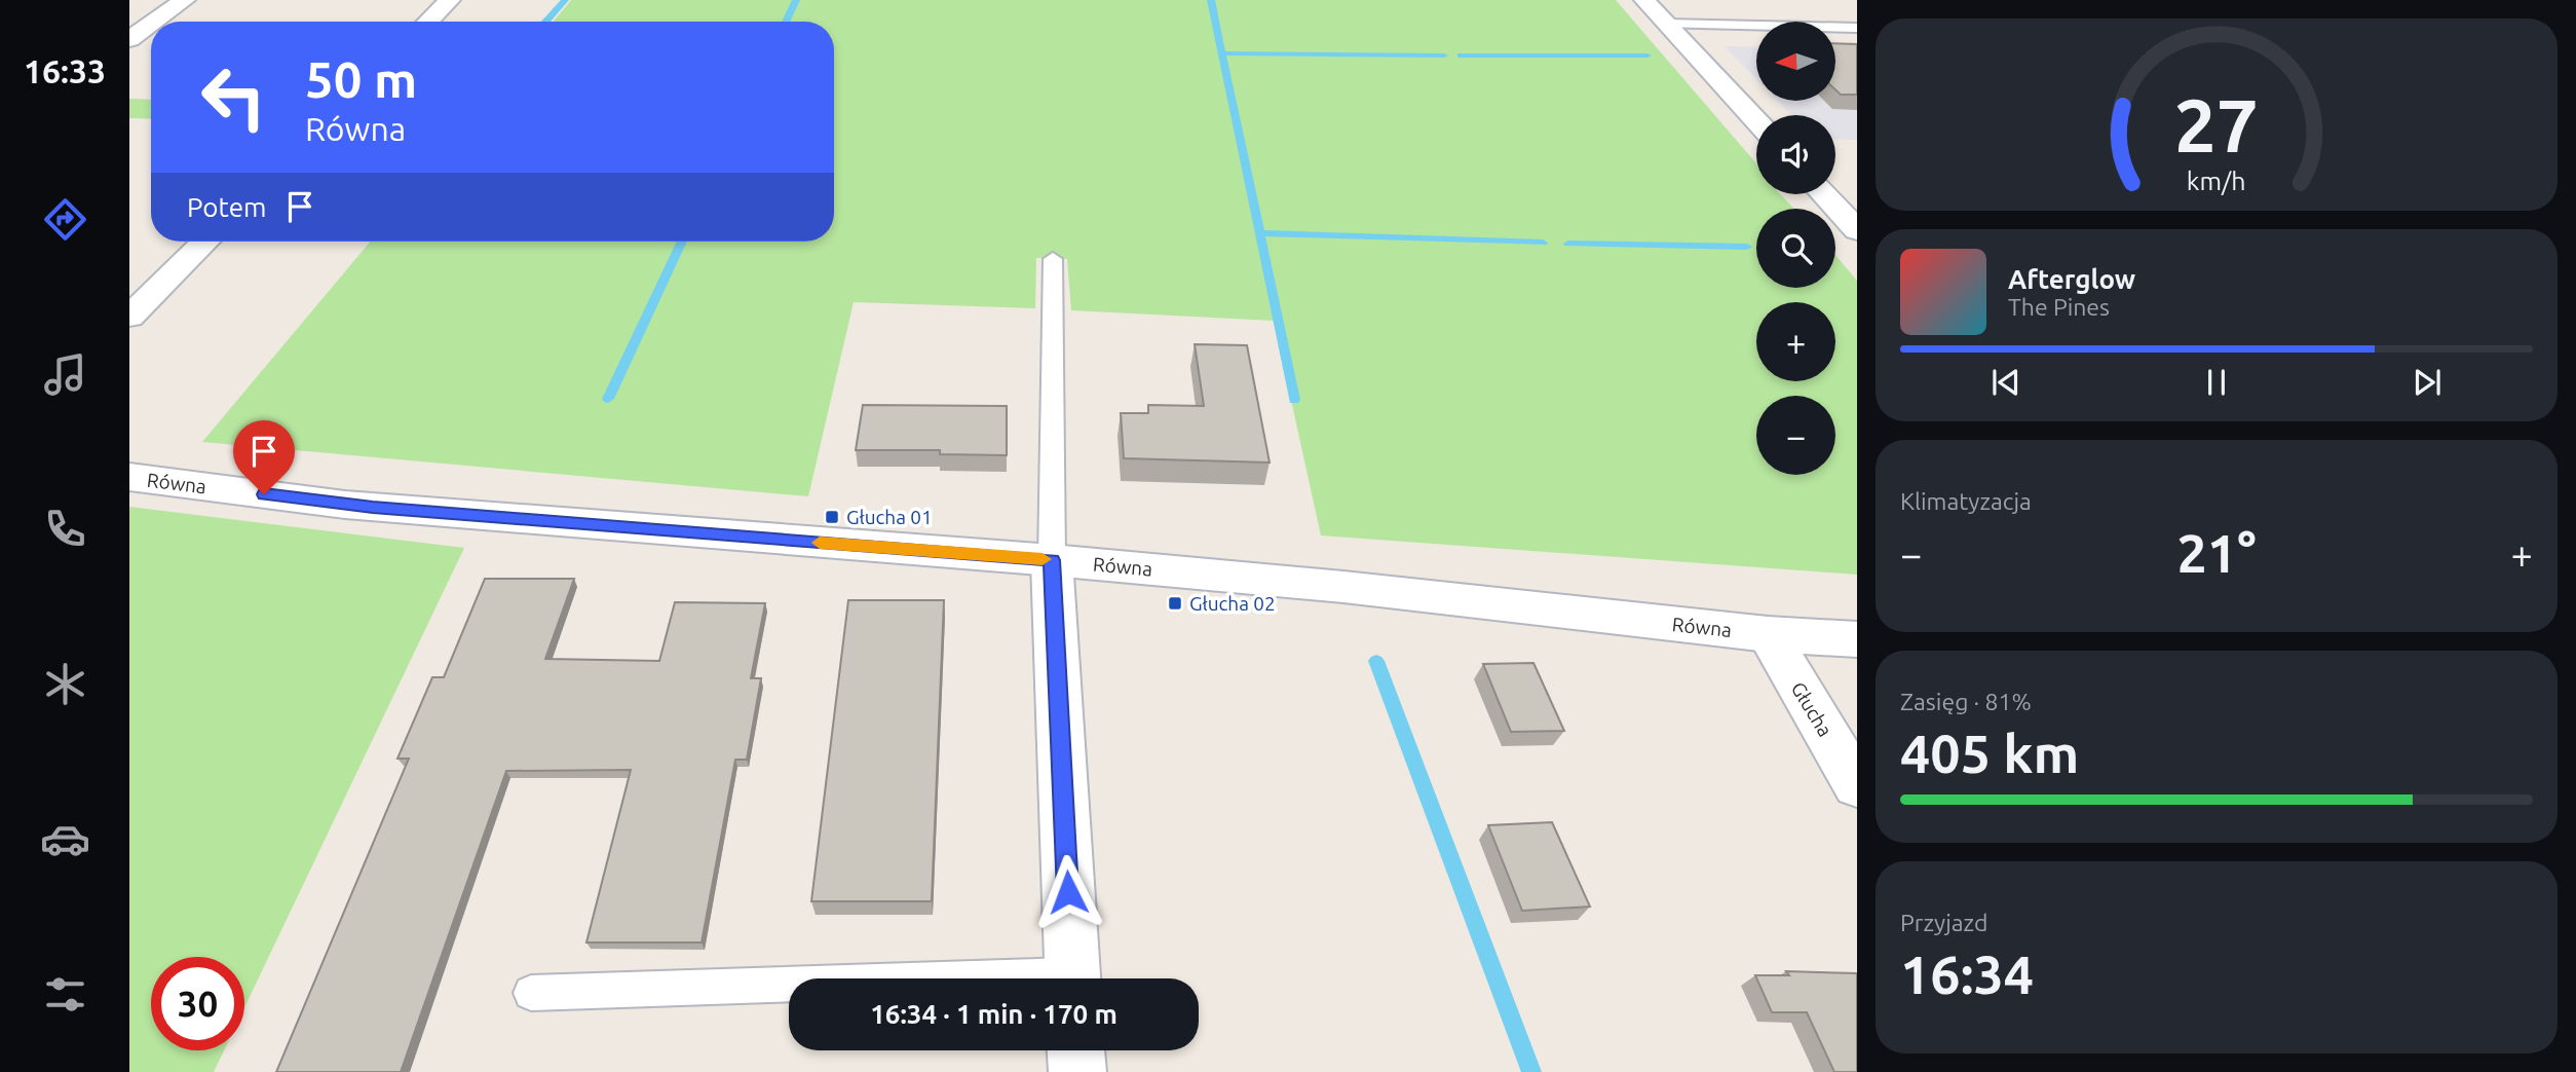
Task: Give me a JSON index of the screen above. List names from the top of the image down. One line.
{"streets":{"street":["Równa","Głucha"]},"crossings":[["Równa","Głucha"]],"places":{"transit":["Głucha 01","Głucha 02"]},"north":"left","page":{"tabs":"16:33","map_buttons":["+","−"],"turn":["50 m","Równa"],"then":"Potem","song":["Afterglow","The Pines"],"tile":["Klimatyzacja",["Zasięg · 81%","405 km"],["Przyjazd","16:34"]],"heat":["−","21°","+"],"limit":"30","trip":"16:34 · 1 min · 170 m","gauge":["27","km/h"]}}
